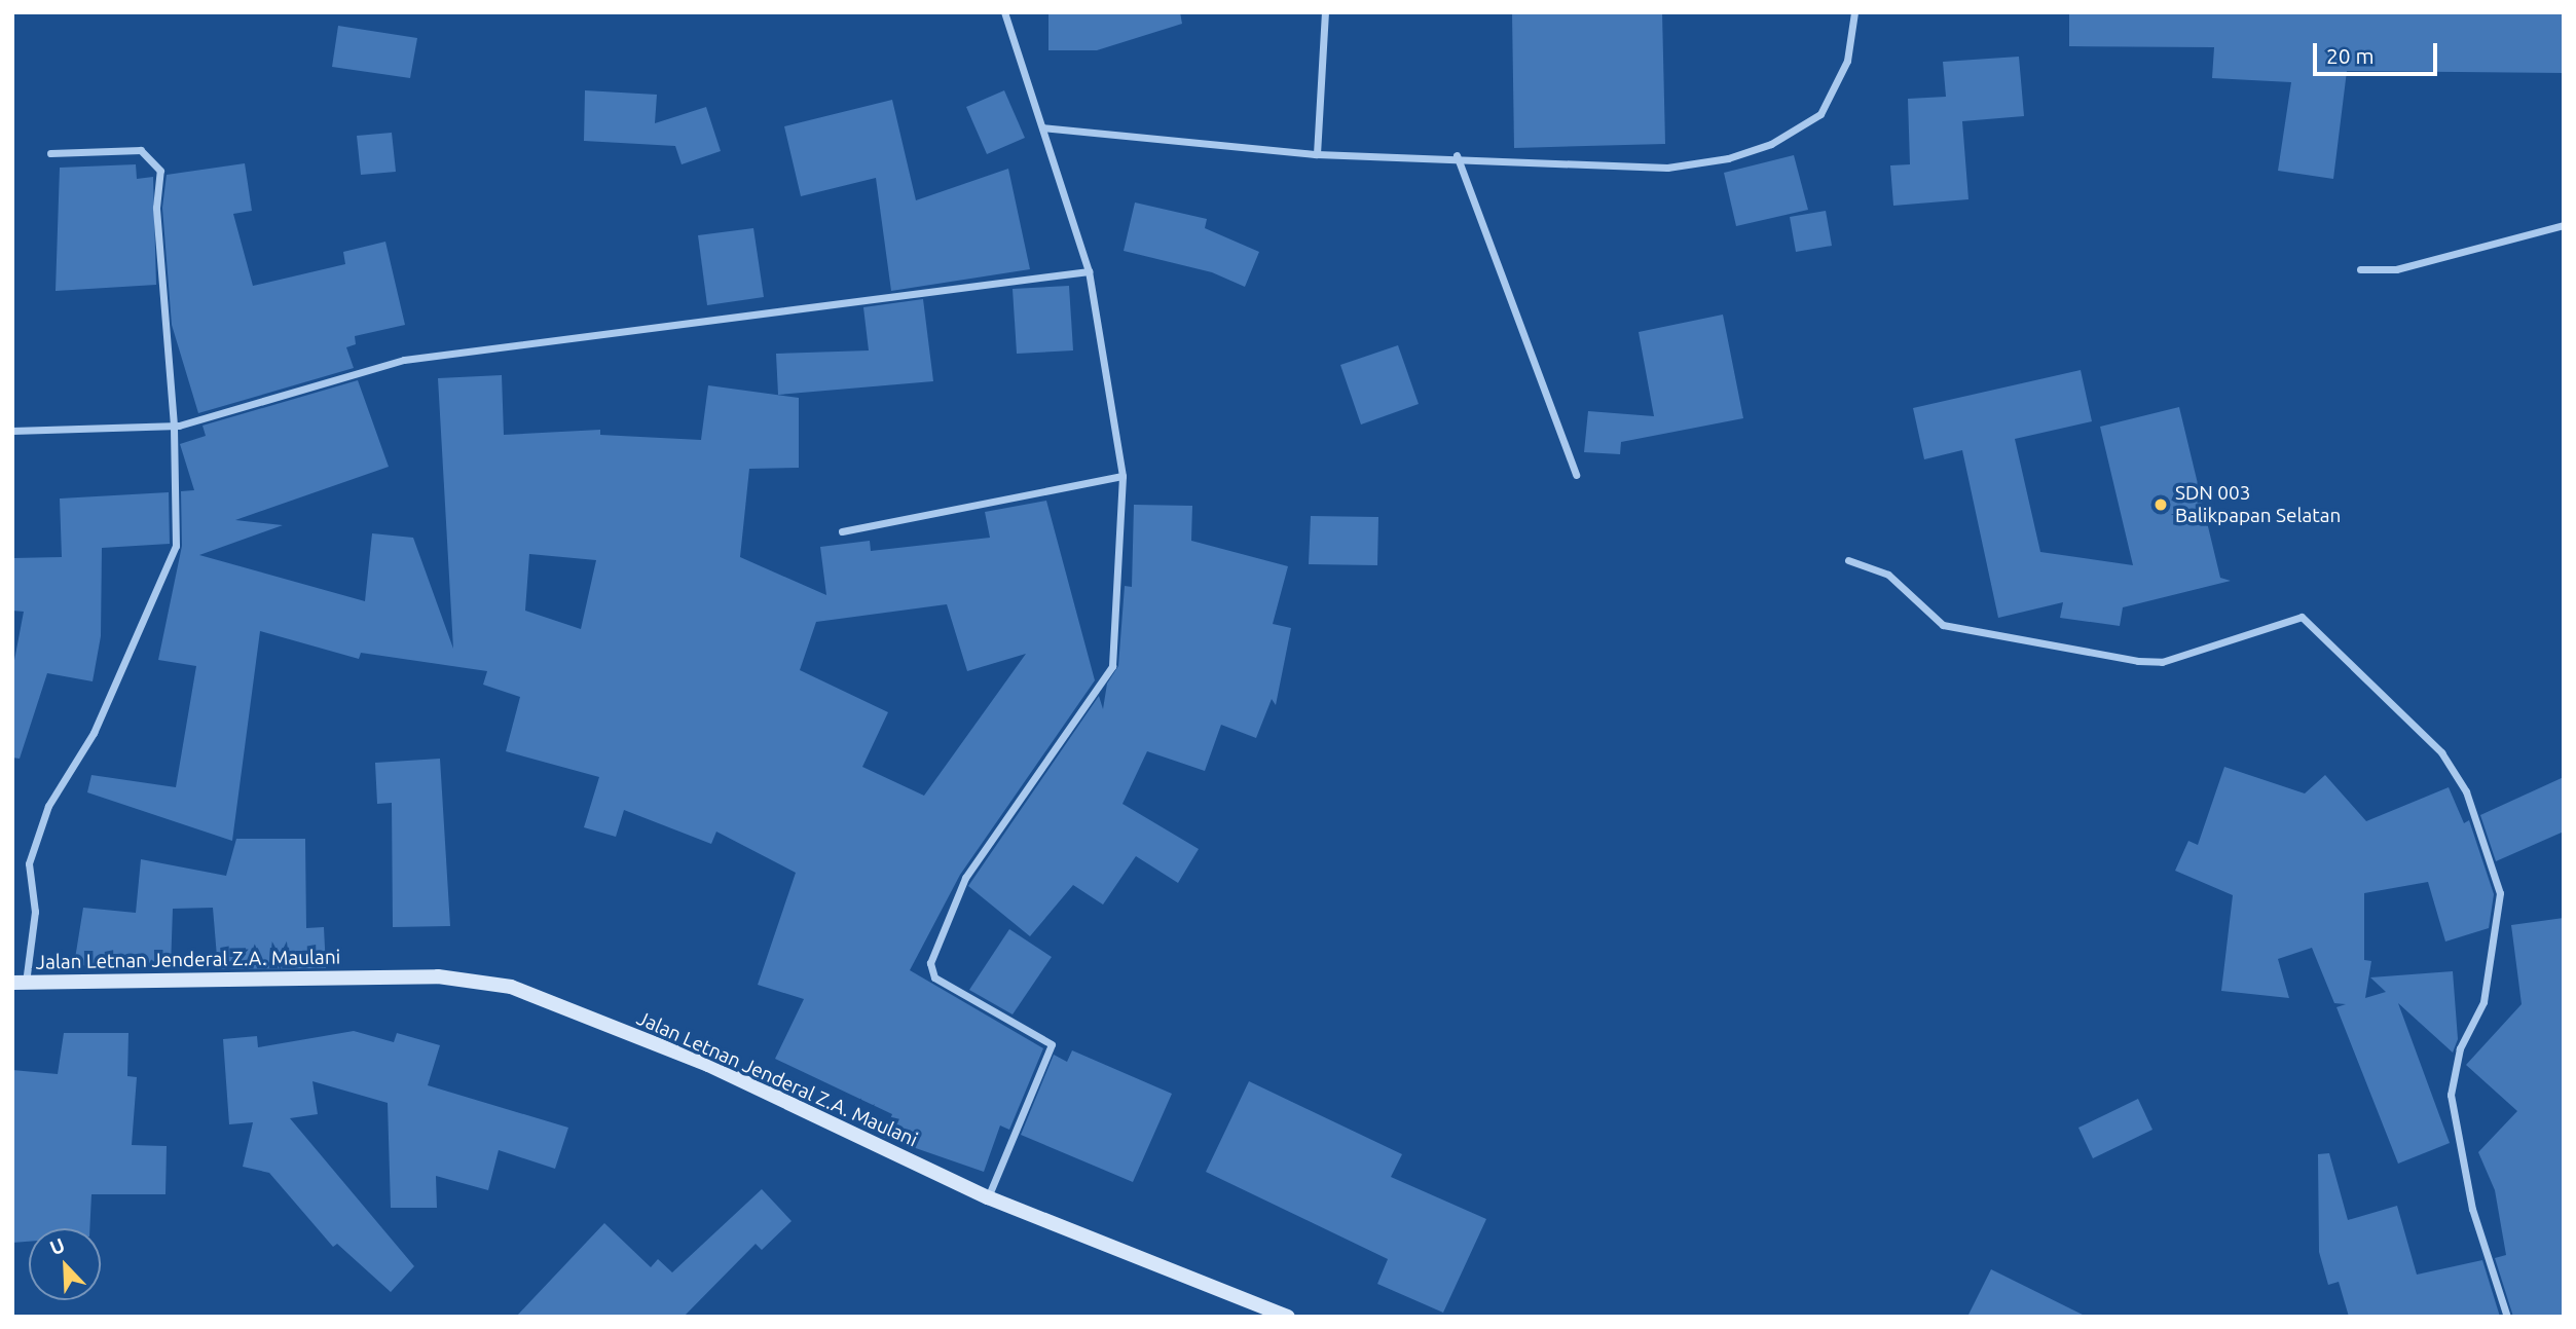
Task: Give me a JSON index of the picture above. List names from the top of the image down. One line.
{"streets":{"street":["Jalan Letnan Jenderal Z.A. Maulani"]},"places":["SDN 003 Balikpapan Selatan"],"scale_bar":"20 m","north":"top left"}
